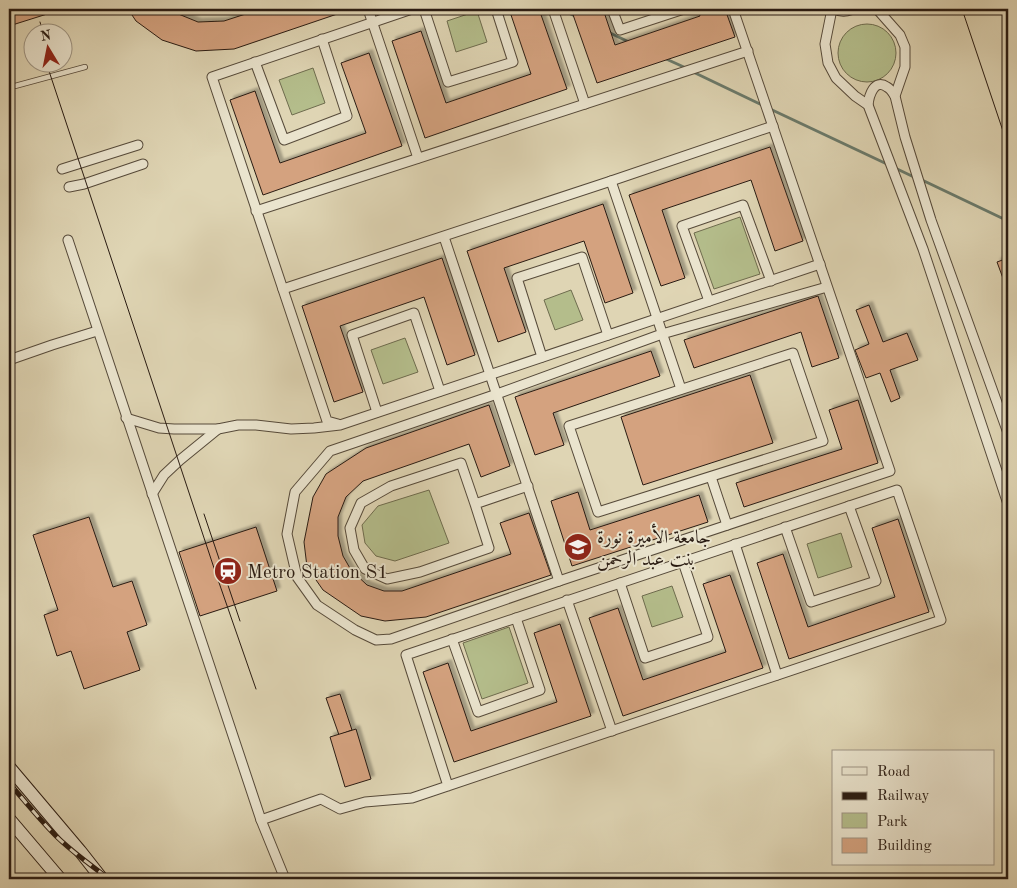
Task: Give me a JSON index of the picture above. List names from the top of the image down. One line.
{"places":{"school or university":["جامعة الأميرة نورة بنت عبد الرحمن"],"station":["Metro Station S1"]},"legend":["Road","Railway","Park","Building"],"north":"top"}
